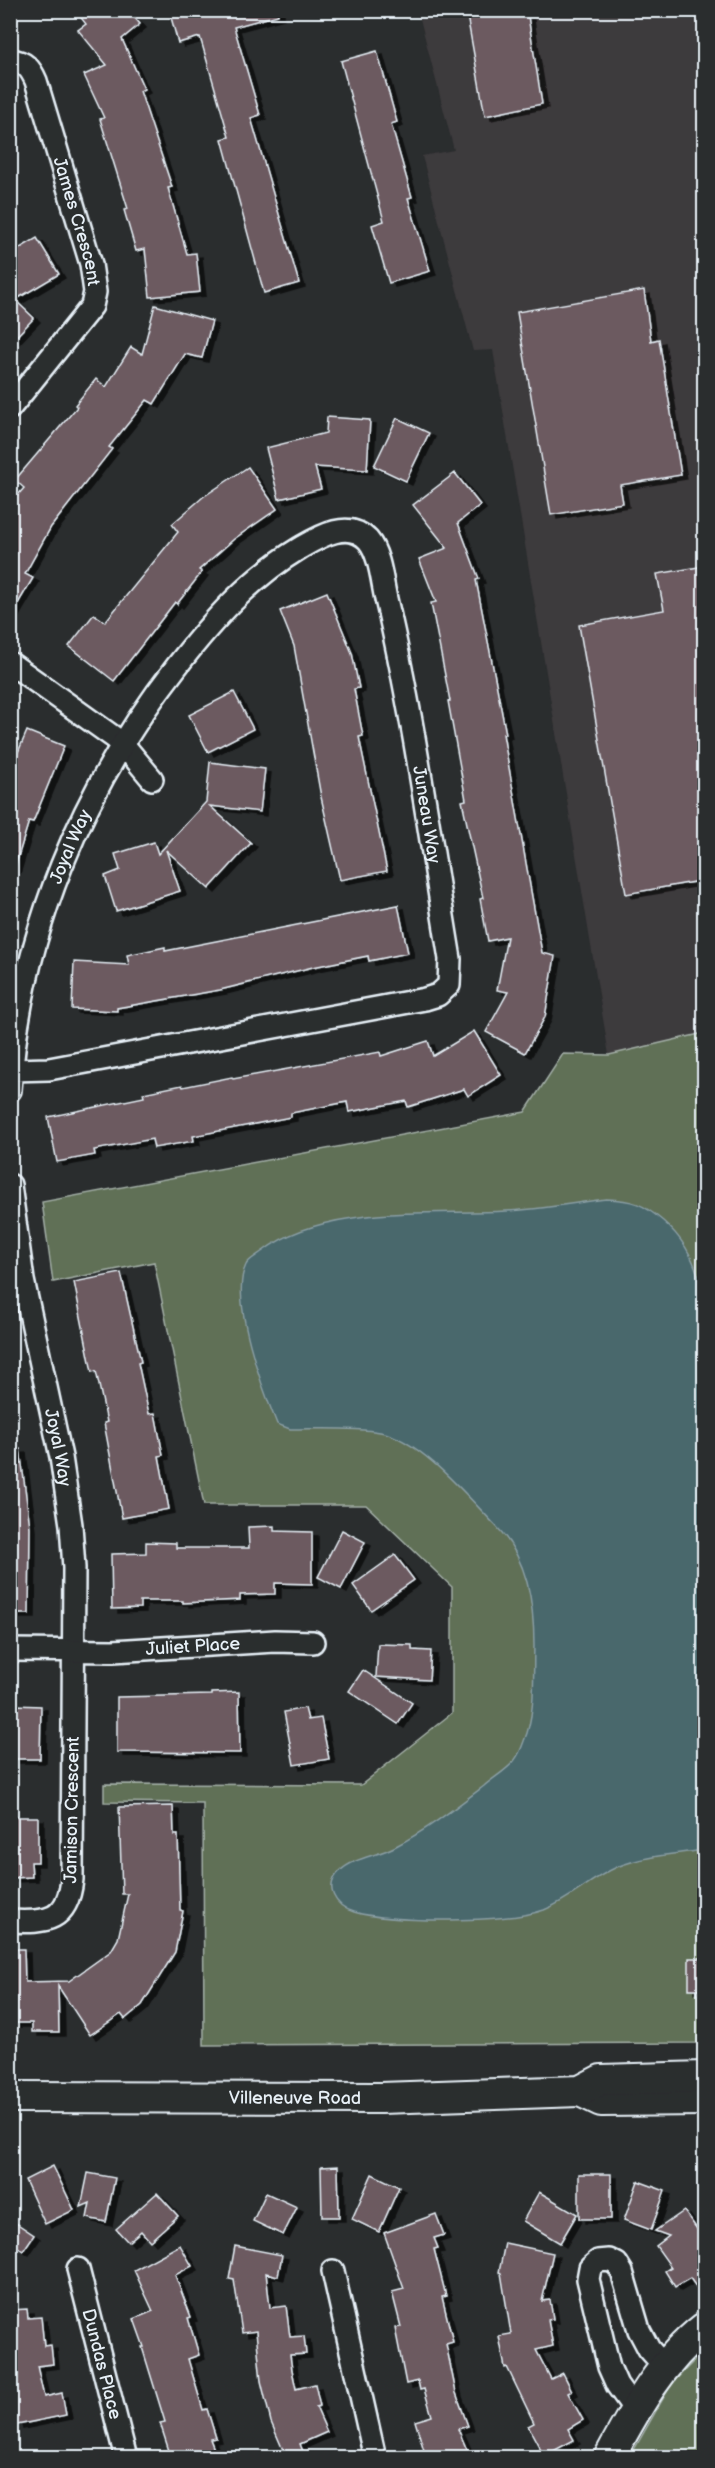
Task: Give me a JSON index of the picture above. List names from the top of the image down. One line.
{"streets":{"main road":["Villeneuve Road"],"street":["James Crescent","Juneau Way","Joyal Way","Juliet Place","Jamison Crescent","Dundas Place"]},"crossings":[["Juneau Way","Joyal Way"],["Joyal Way","Juliet Place"],["Joyal Way","Jamison Crescent"],["Juliet Place","Jamison Crescent"]]}
